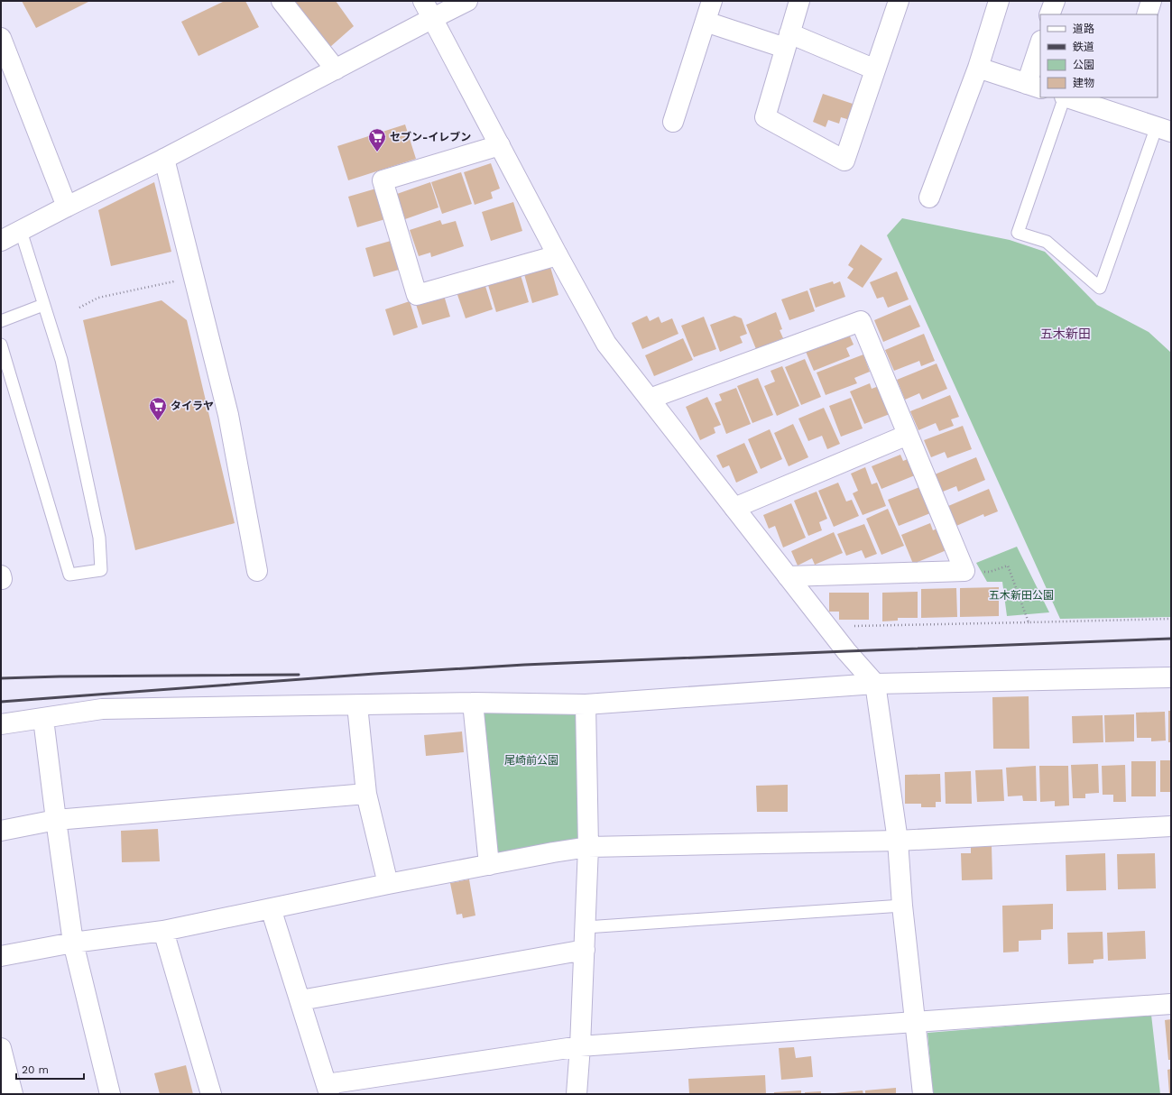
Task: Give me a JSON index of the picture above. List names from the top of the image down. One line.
{"districts":["五木新田"],"parks":["五木新田公園","尾崎前公園"],"places":{"supermarket":["セブン-イレブン","タイラヤ"]},"legend":["道路","鉄道","公園","建物"],"scale_bar":"20 m"}
